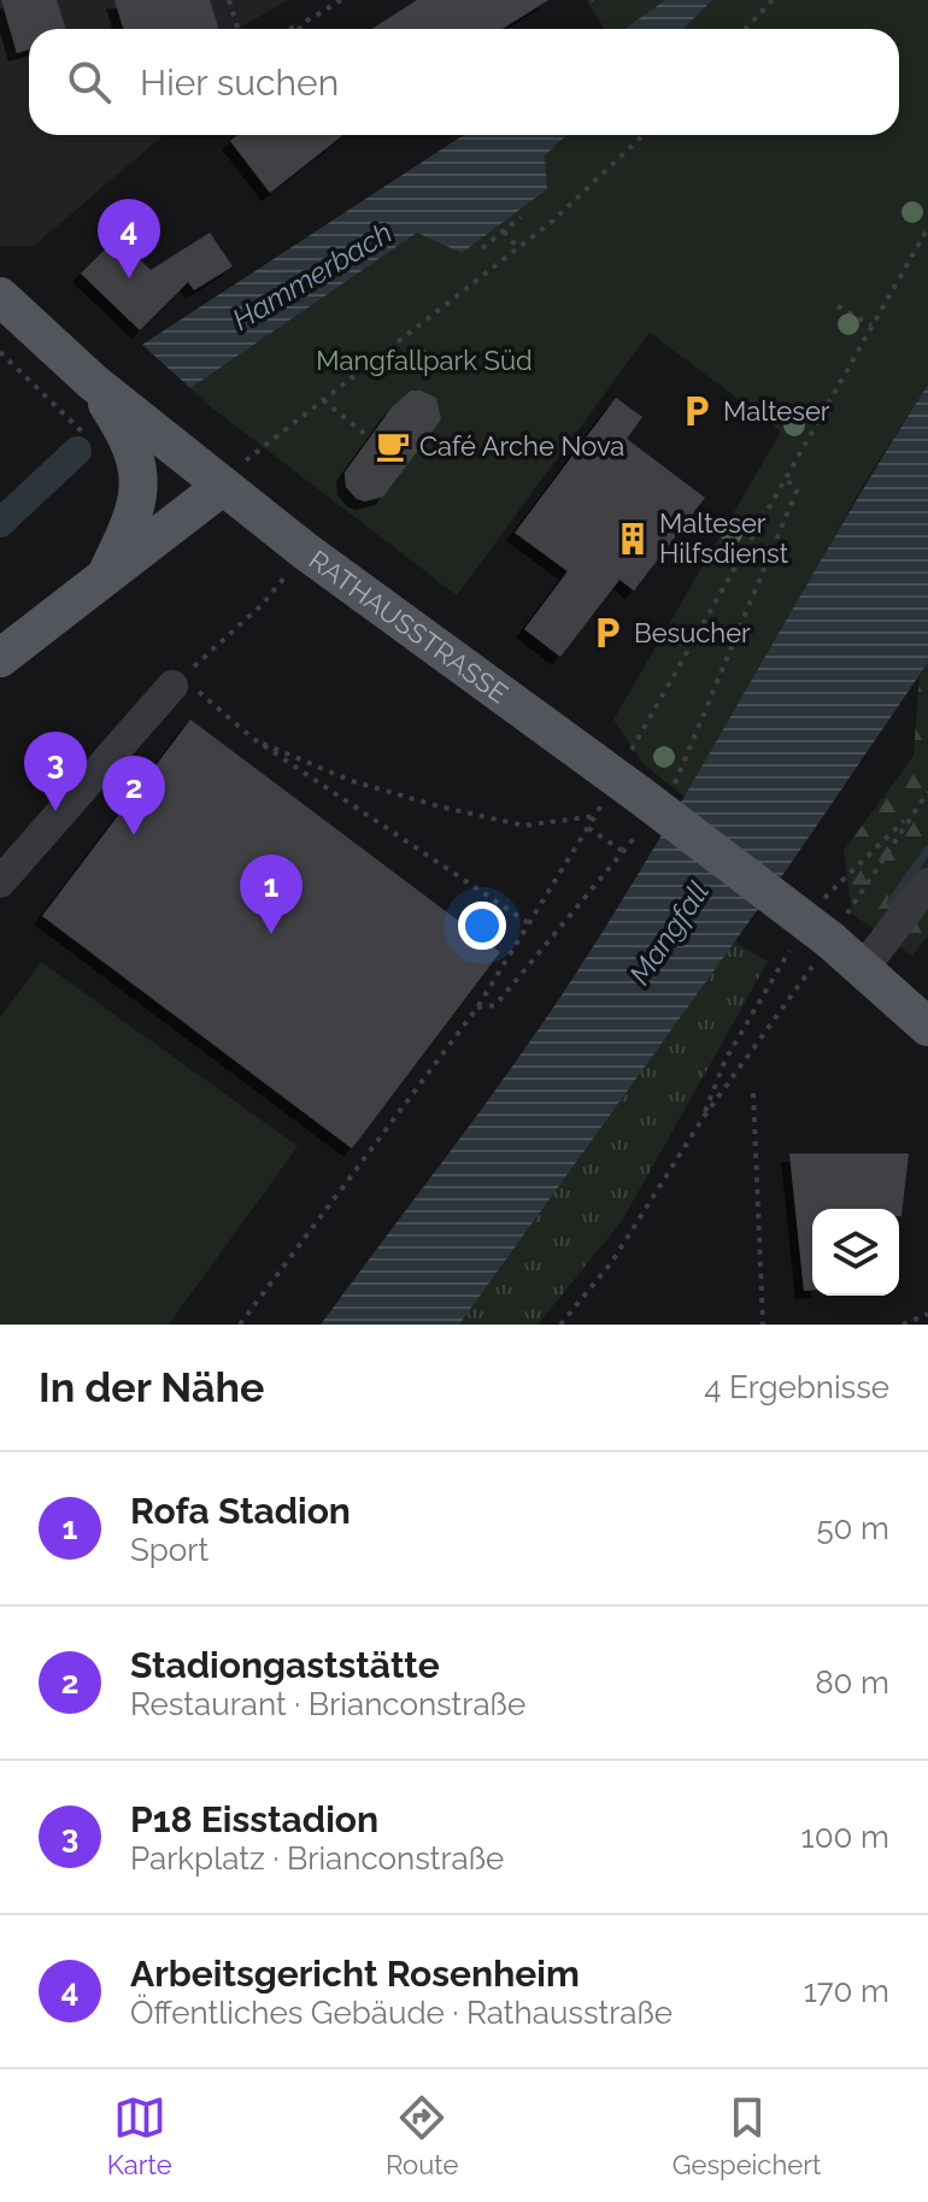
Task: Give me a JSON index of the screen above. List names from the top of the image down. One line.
{"streets":{"main road":["RATHAUSSTRASSE"]},"water":["Hammerbach","Mangfall"],"parks":["Mangfallpark Süd"],"places":{"parking":["Malteser","Besucher"],"cafe":["Café Arche Nova"],"building":["Malteser Hilfsdienst"]},"page":{"search":"Hier suchen","pins":["4","3","2","1"],"heading":["In der Nähe","4 Ergebnisse"],"list":[{"mark":"1","name":"Rofa Stadion","note":"Sport","value":"50 m"},{"mark":"2","name":"Stadiongaststätte","note":"Restaurant · Brianconstraße","value":"80 m"},{"mark":"3","name":"P18 Eisstadion","note":"Parkplatz · Brianconstraße","value":"100 m"},{"mark":"4","name":"Arbeitsgericht Rosenheim","note":"Öffentliches Gebäude · Rathausstraße","value":"170 m"}],"nav":["Karte","Route","Gespeichert"]}}
